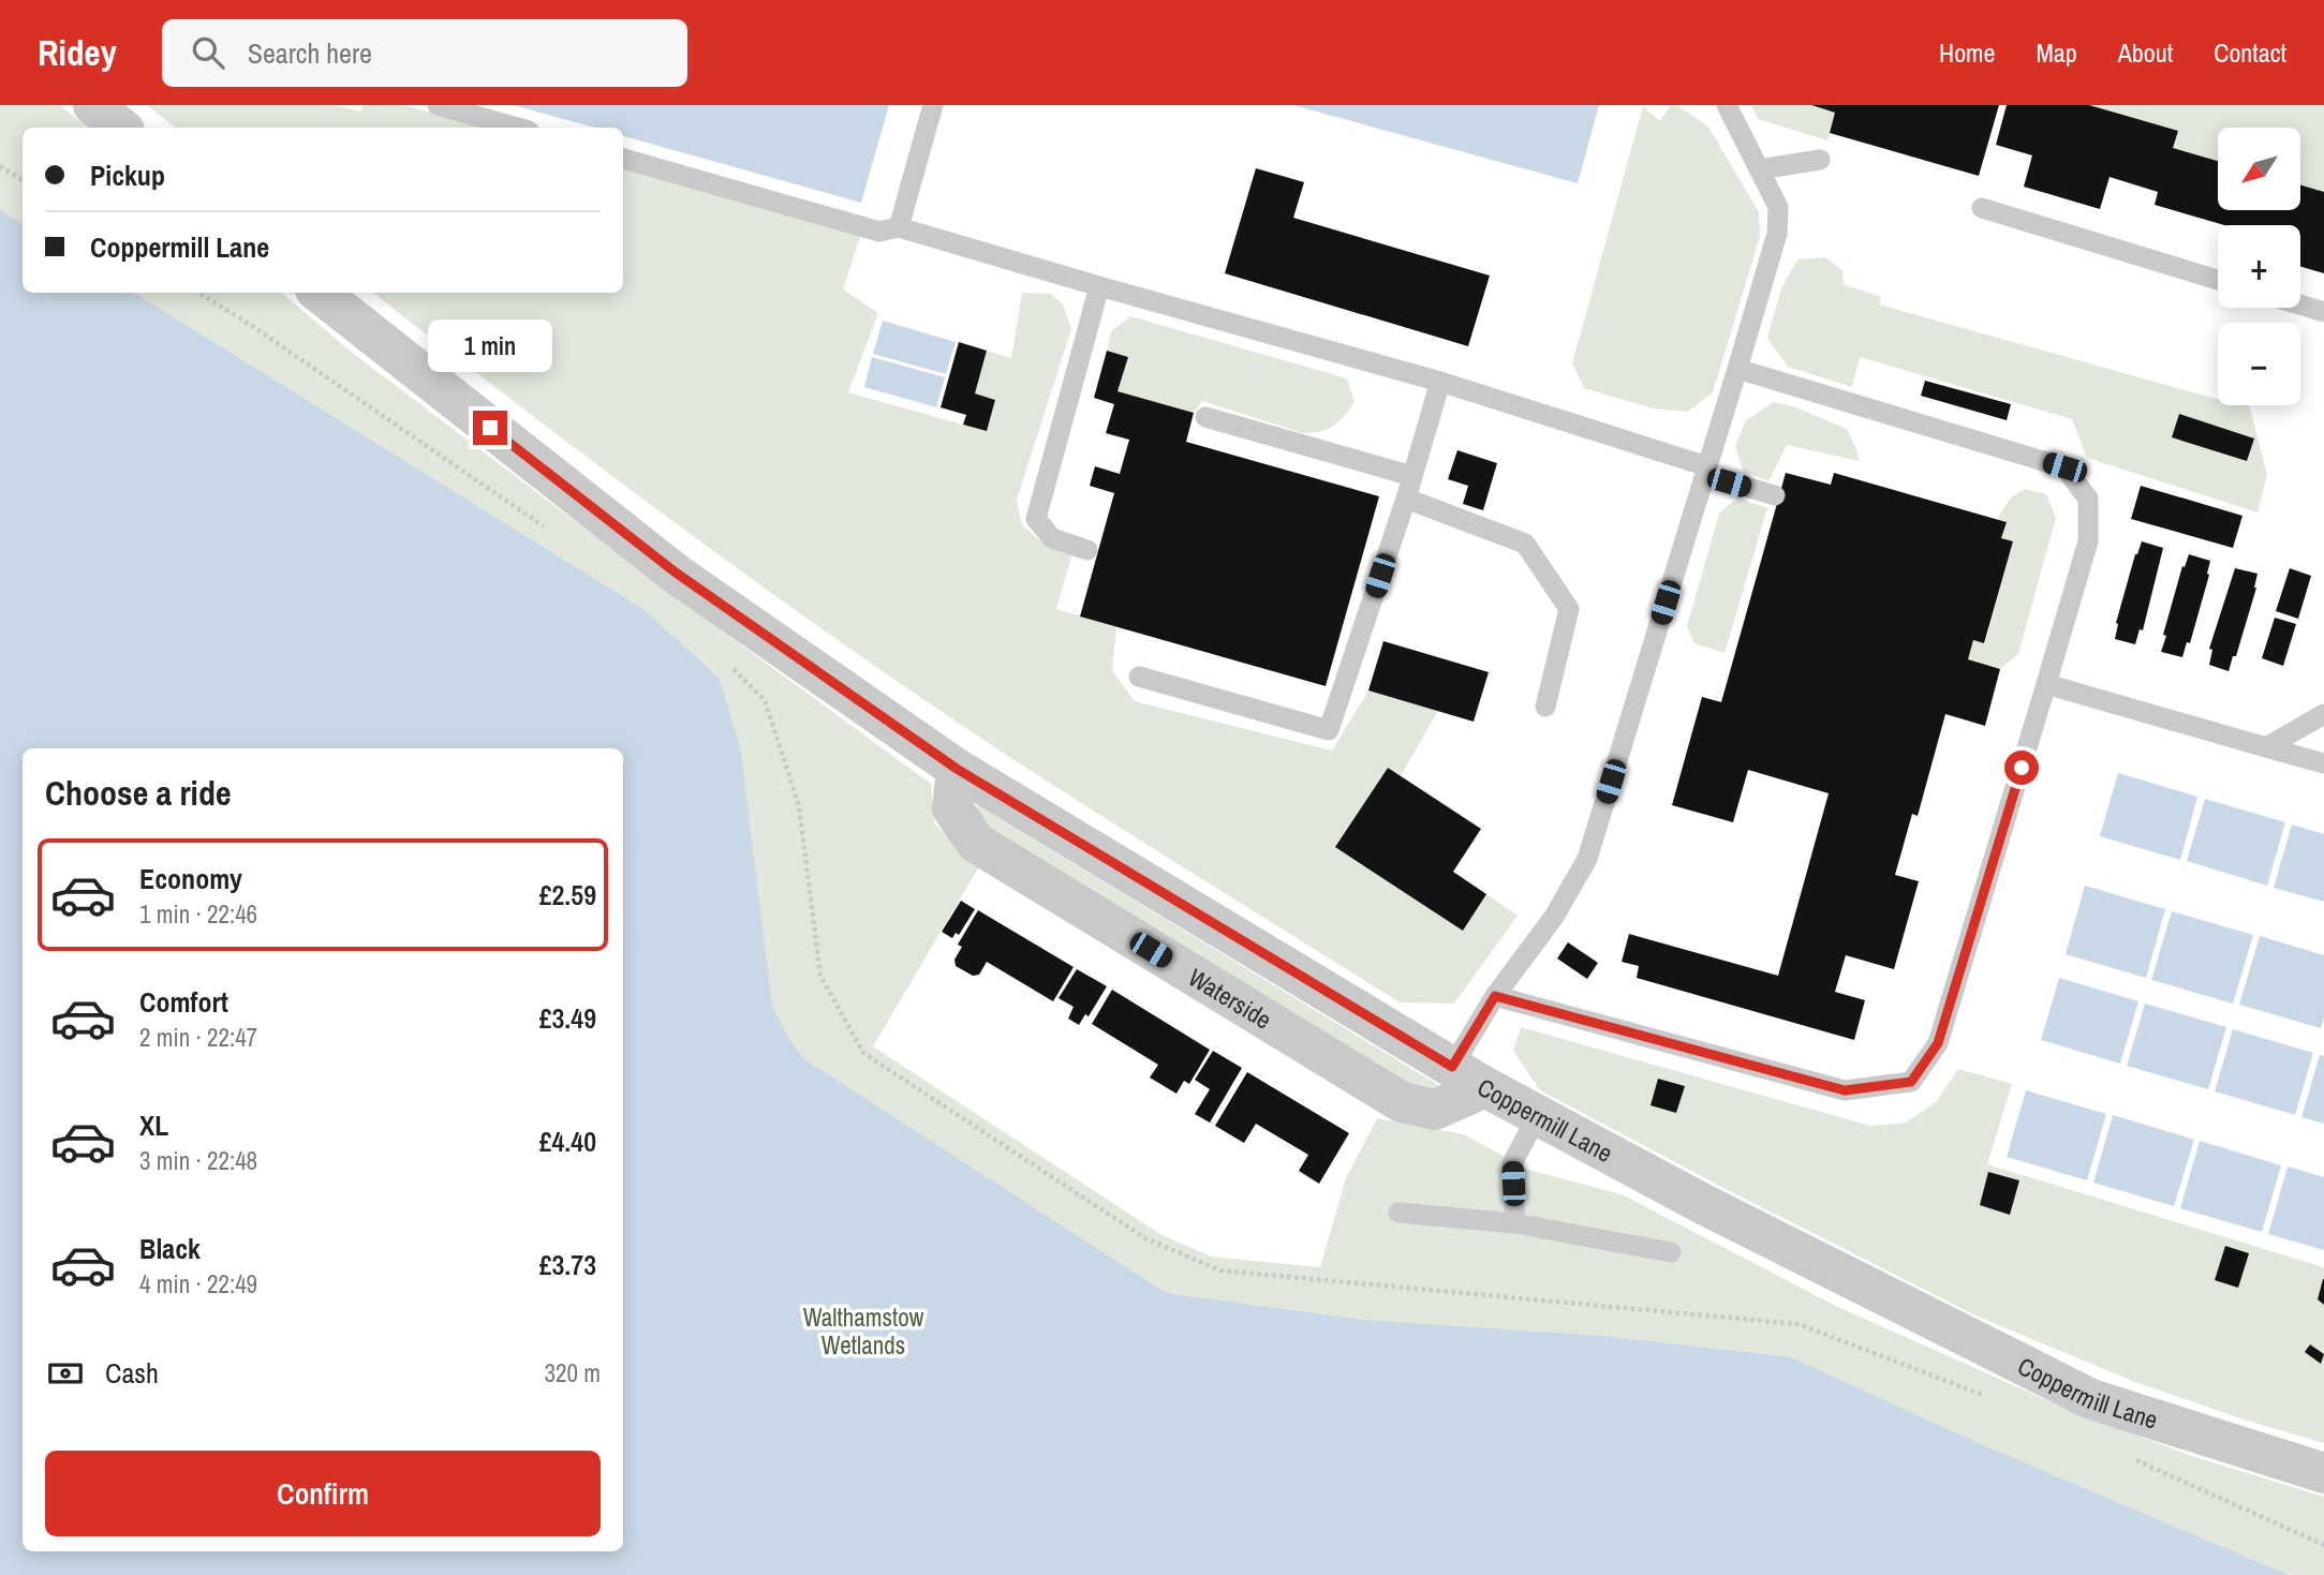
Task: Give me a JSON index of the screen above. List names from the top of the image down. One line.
{"streets":{"street":["Waterside","Coppermill Lane"]},"crossings":[["Waterside","Coppermill Lane"]],"parks":["Walthamstow Wetlands"],"north":"bottom left","page":{"header":"Ridey","search":"Search here","nav":["Home","Map","About","Contact"],"map_buttons":["+","−"],"banner":["Pickup","Coppermill Lane"],"bubble":"1 min","heading":"Choose a ride","list":[{"name":"Economy","note":"1 min · 22:46","value":"£2.59"},{"name":"Comfort","note":"2 min · 22:47","value":"£3.49"},{"name":"XL","note":"3 min · 22:48","value":"£4.40"},{"name":"Black","note":"4 min · 22:49","value":"£3.73"}],"pay":["Cash","320 m"],"buttons":"Confirm"}}
